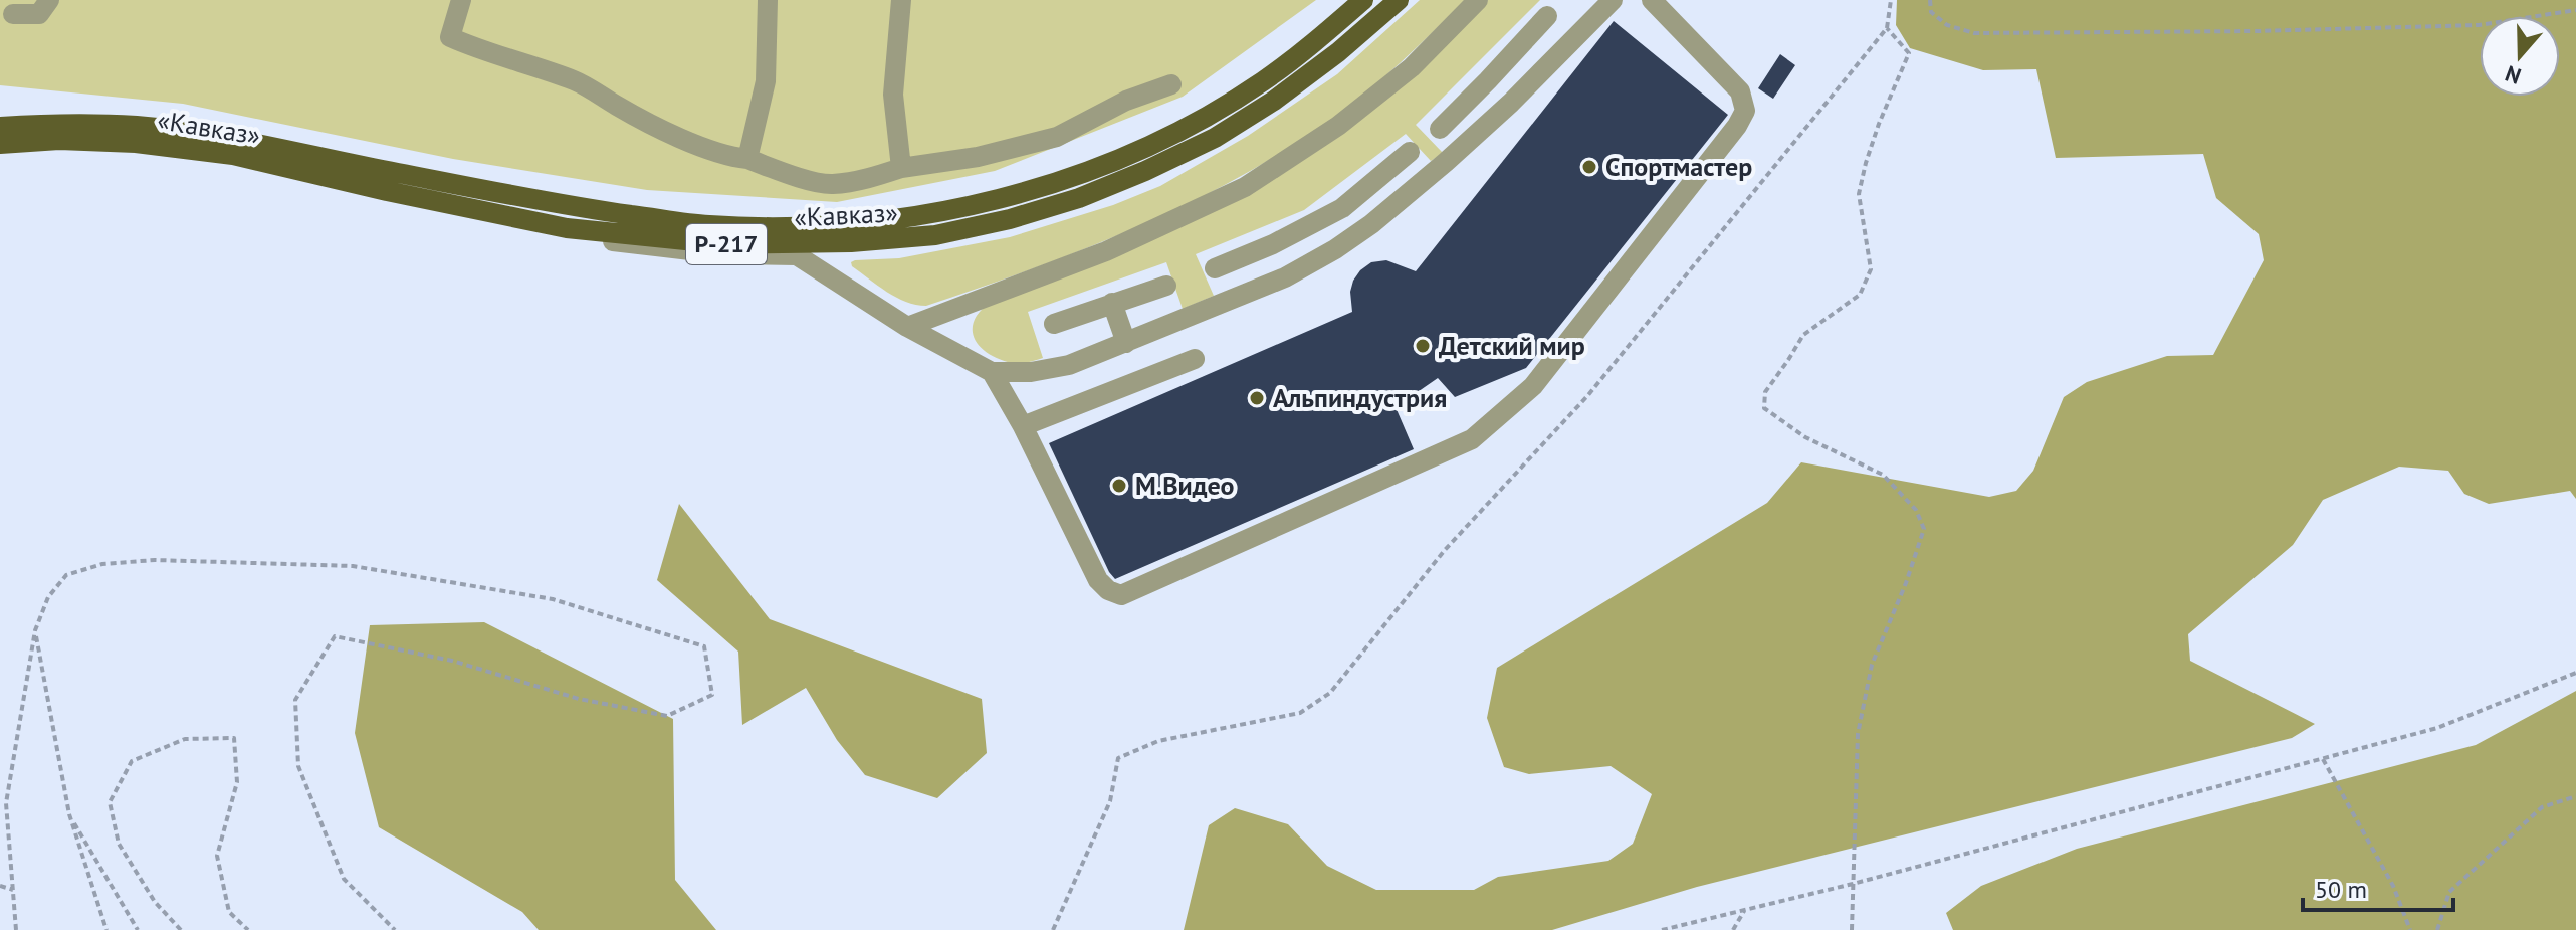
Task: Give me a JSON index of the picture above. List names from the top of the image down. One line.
{"streets":{"main road":["«Кавказ»","Р-217"]},"places":["Спортмастер","Детский мир","Альпиндустрия","М.Видео"],"scale_bar":"50 m","north":"bottom"}
